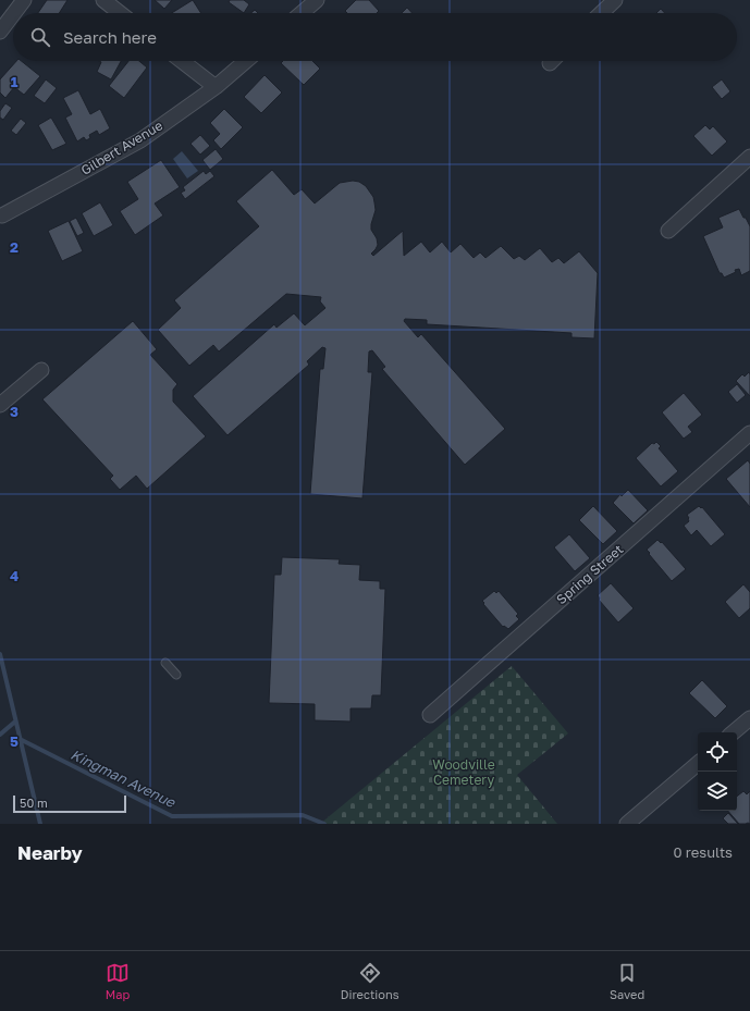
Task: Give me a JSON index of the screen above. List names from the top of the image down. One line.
{"streets":{"street":["Gilbert Avenue","Spring Street"]},"water":["Kingman Avenue"],"parks":["Woodville Cemetery"],"scale_bar":"50 m","page":{"search":"Search here","scale":"50 m","heading":["Nearby","0 results"],"nav":["Map","Directions","Saved"]},"grid":{"rows":["1","2","3","4","5"]}}
